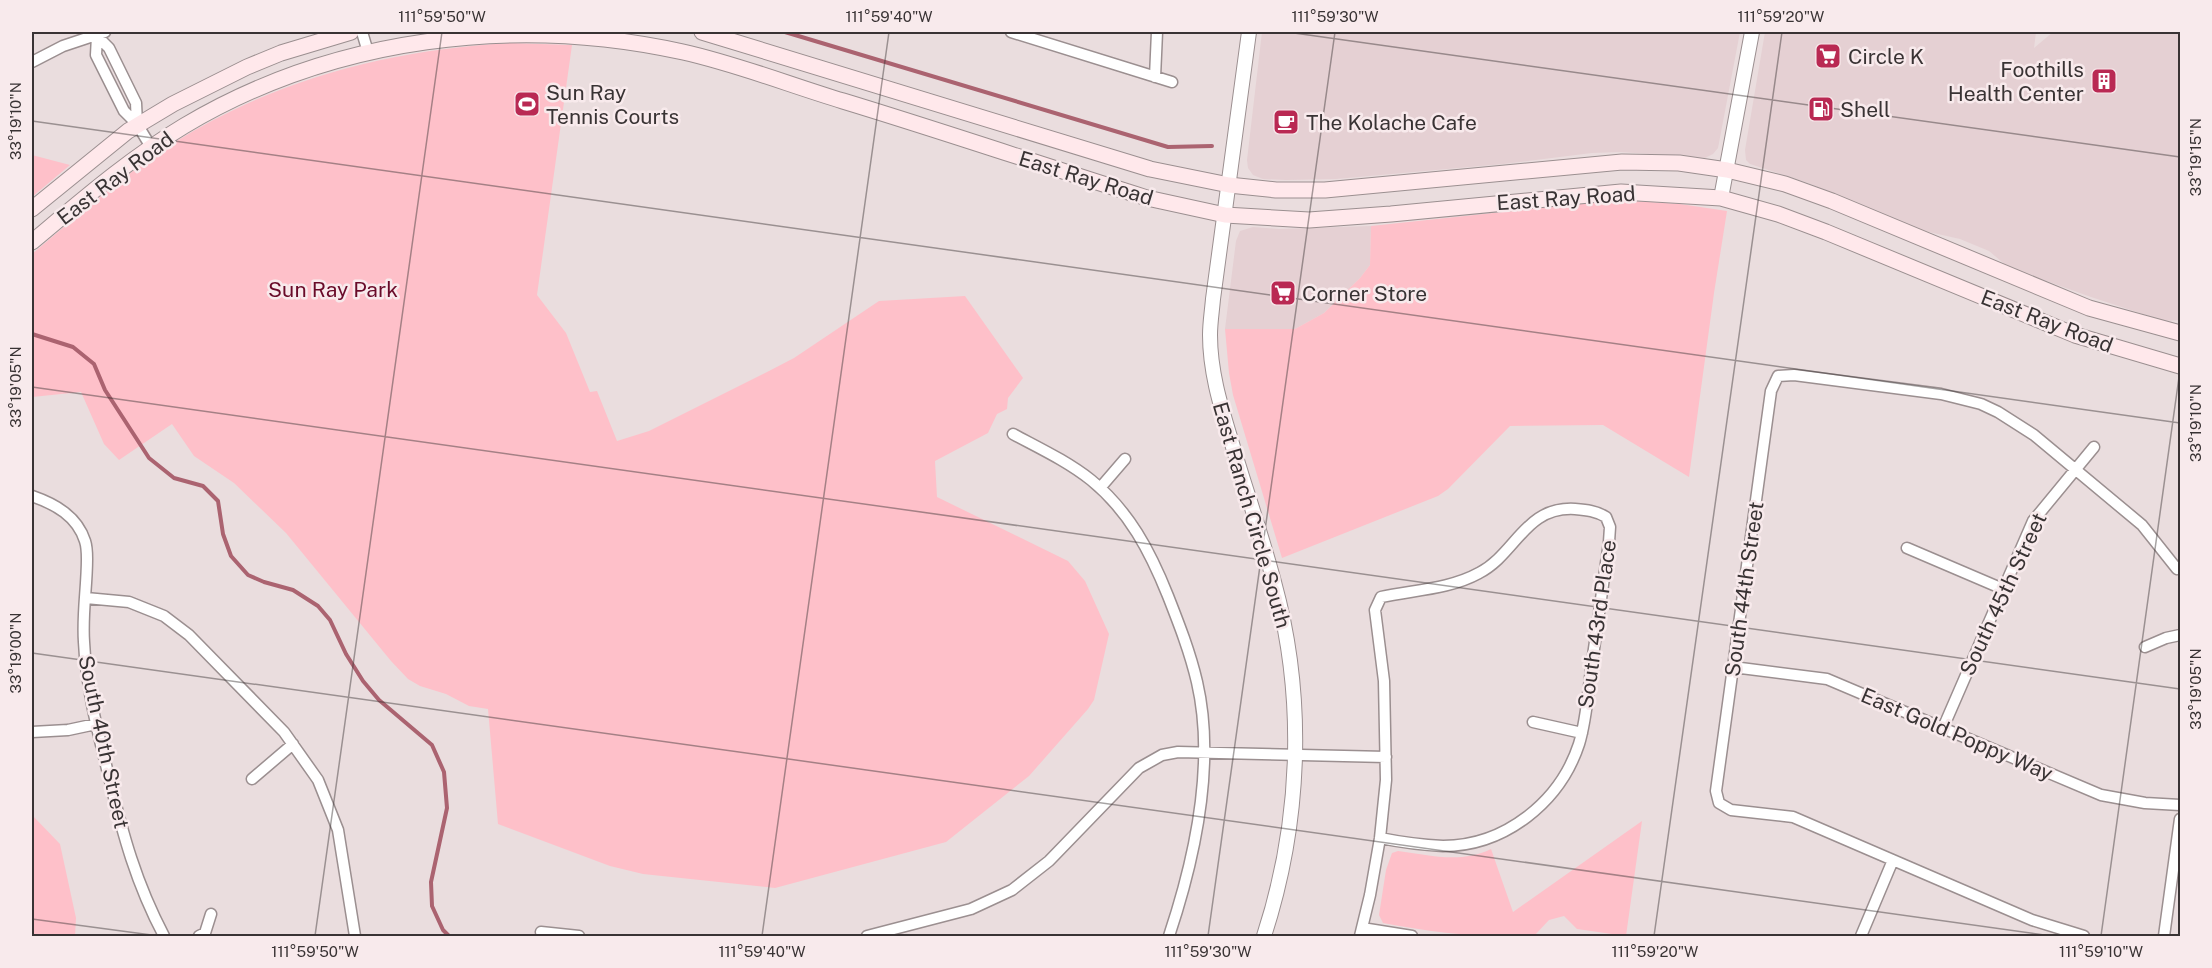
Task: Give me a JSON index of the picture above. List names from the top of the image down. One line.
{"streets":{"main road":["East Ray Road"],"street":["East Ranch Circle South","South 44th Street","South 45th Street","South 43rd Place","East Gold Poppy Way","South 40th Street"]},"crossings":[["East Ray Road","East Ranch Circle South"],["South 44th Street","South 45th Street"],["South 44th Street","East Gold Poppy Way"],["South 45th Street","East Gold Poppy Way"]],"parks":["Sun Ray Park"],"places":{"supermarket":["Circle K","Corner Store"],"building":["Foothills Health Center"],"sports":["Sun Ray Tennis Courts"],"fuel station":["Shell"],"cafe":["The Kolache Cafe"]},"coordinates":["111°59'50\"W","111°59'40\"W","111°59'30\"W","111°59'20\"W","33°19'10\"N","33°19'15\"N","33°19'05\"N","33°19'00\"N","111°59'10\"W"]}
